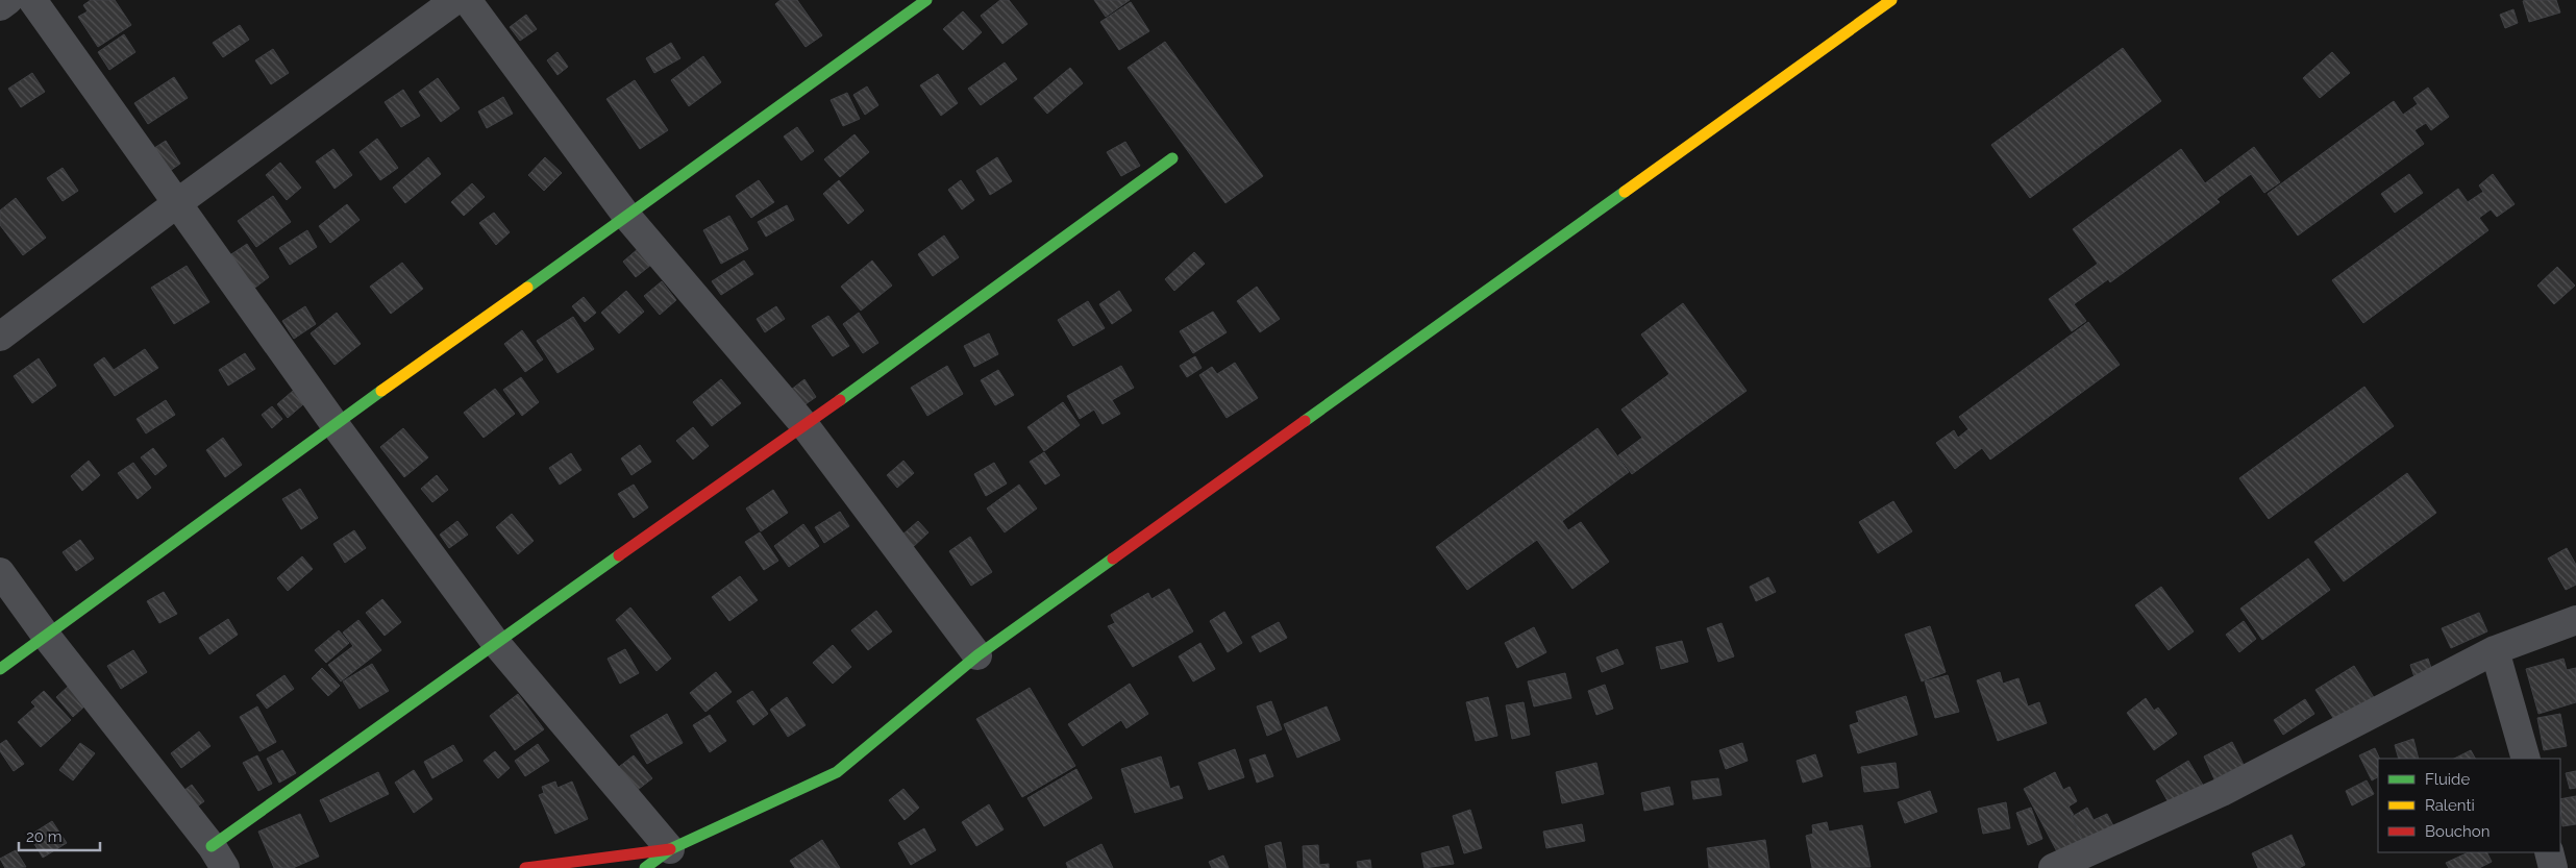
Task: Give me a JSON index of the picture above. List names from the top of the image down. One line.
{"legend":["Fluide","Ralenti","Bouchon"],"scale_bar":"20 m"}
